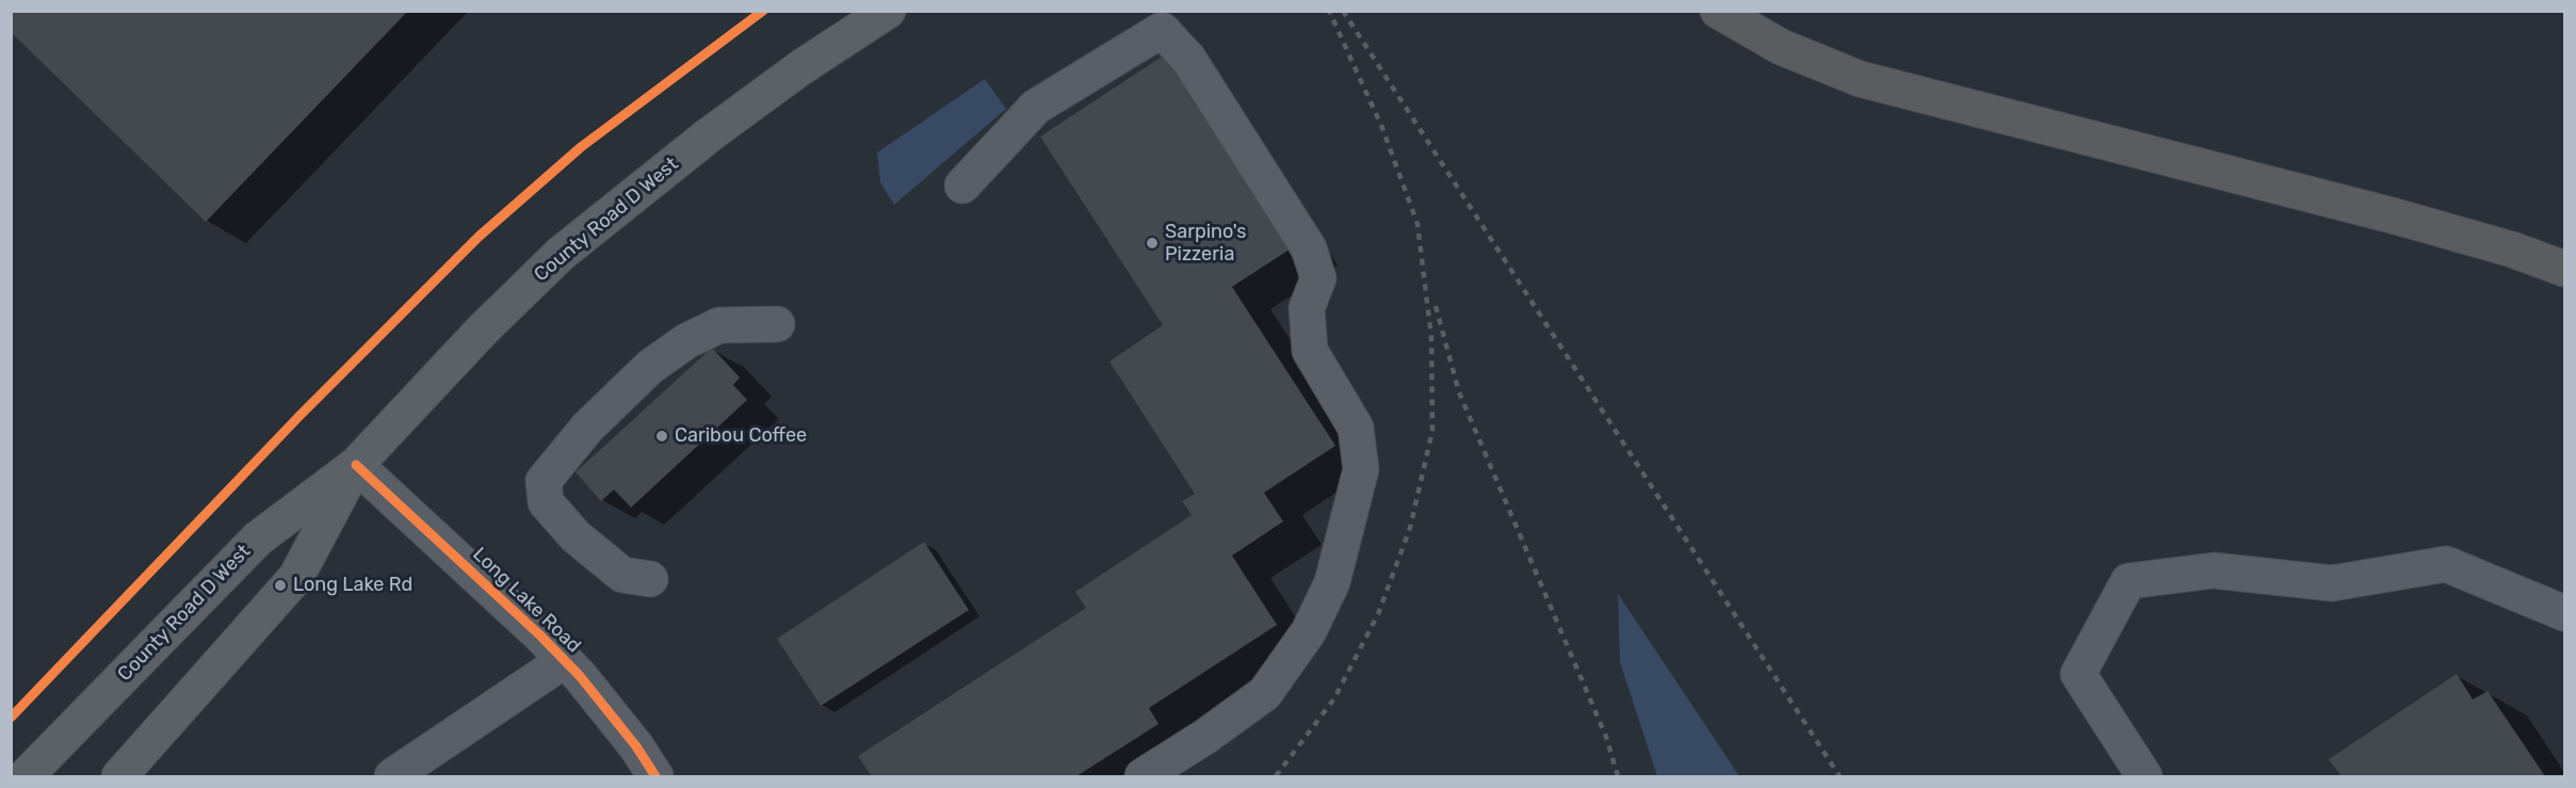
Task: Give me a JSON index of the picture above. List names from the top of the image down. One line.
{"streets":{"main road":["County Road D West"],"street":["Long Lake Road"]},"crossings":[["County Road D West","Long Lake Road"]],"places":["Sarpino's Pizzeria","Caribou Coffee","Long Lake Rd"]}
